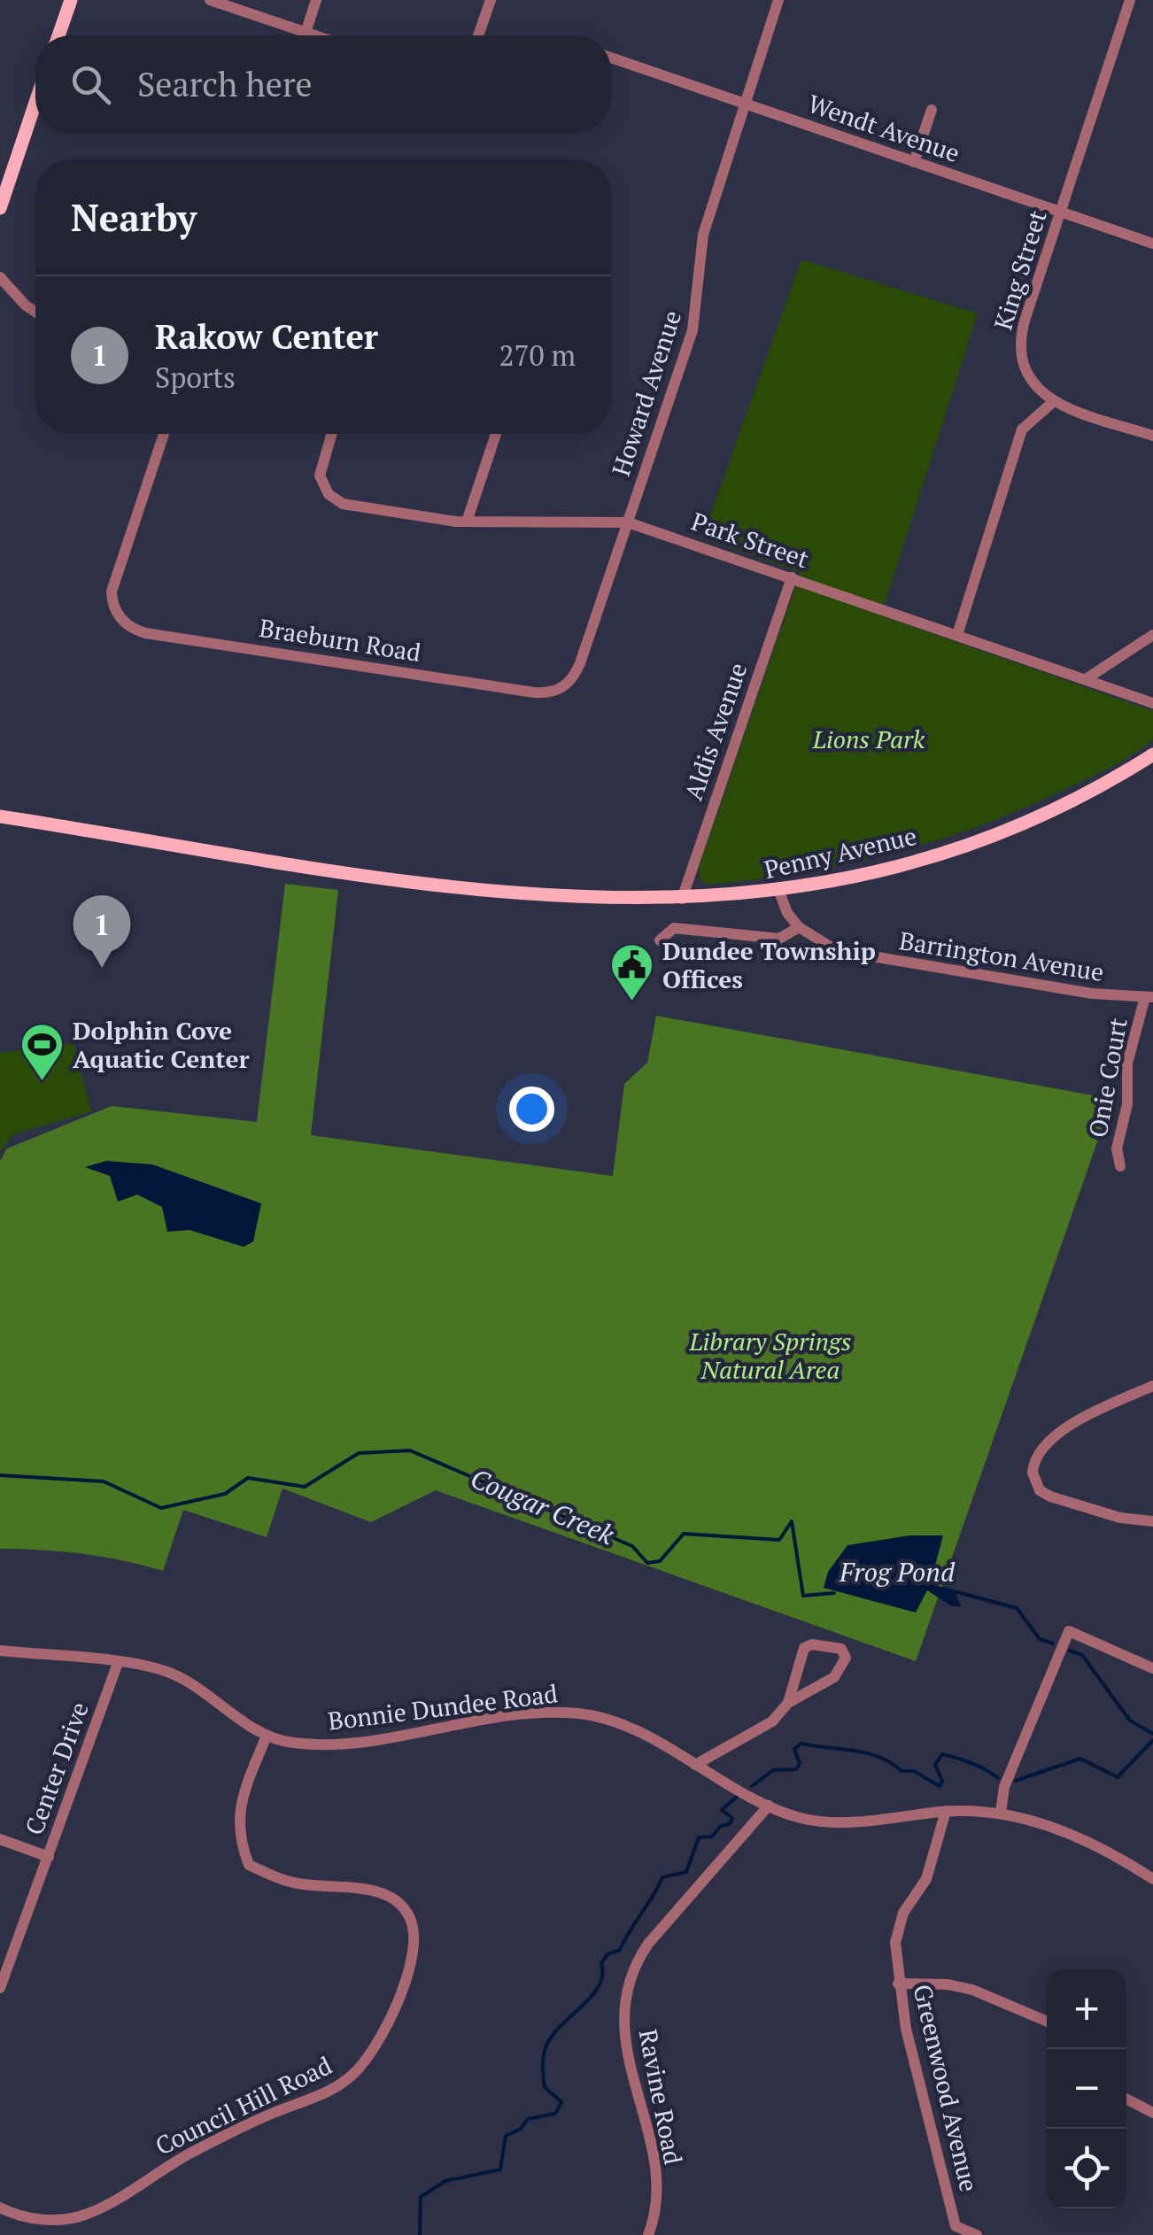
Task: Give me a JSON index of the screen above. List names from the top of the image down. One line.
{"streets":{"main road":["Penny Avenue"],"street":["Wendt Avenue","King Street","Howard Avenue","Park Street","Braeburn Road","Aldis Avenue","Barrington Avenue","Onie Court","Bonnie Dundee Road","Center Drive","Greenwood Avenue","Ravine Road","Council Hill Road"]},"crossings":[["Wendt Avenue","King Street"],["Wendt Avenue","Howard Avenue"],["Howard Avenue","Park Street"],["Howard Avenue","Braeburn Road"],["Park Street","Aldis Avenue"],["Aldis Avenue","Penny Avenue"],["Barrington Avenue","Onie Court"],["Bonnie Dundee Road","Center Drive"],["Bonnie Dundee Road","Greenwood Avenue"],["Bonnie Dundee Road","Ravine Road"],["Bonnie Dundee Road","Council Hill Road"]],"water":["Cougar Creek","Frog Pond"],"parks":["Lions Park","Library Springs Natural Area"],"places":{"public building":["Dundee Township Offices"],"sports":["Dolphin Cove Aquatic Center"]},"page":{"search":"Search here","heading":"Nearby","list":[{"mark":"1","name":"Rakow Center","note":"Sports","value":"270 m"}],"pins":"1","map_buttons":["+","−"]}}
